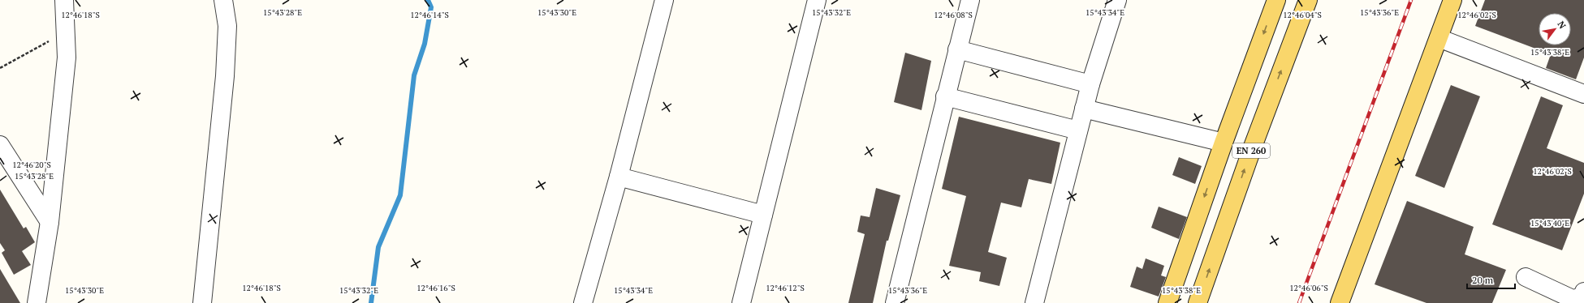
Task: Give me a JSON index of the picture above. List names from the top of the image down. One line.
{"streets":{"main road":["EN 260"]},"scale_bar":"20 m","north":"top right","coordinates":["15°43'28\"E","15°43'32\"E","15°43'34\"E","15°43'30\"E","15°43'36\"E","12°46'02\"S","12°46'18\"S","12°46'14\"S","12°46'08\"S","12°46'04\"S","15°43'38\"E","12°46'20\"S","15°43'40\"E","12°46'16\"S","12°46'12\"S","12°46'06\"S"]}
